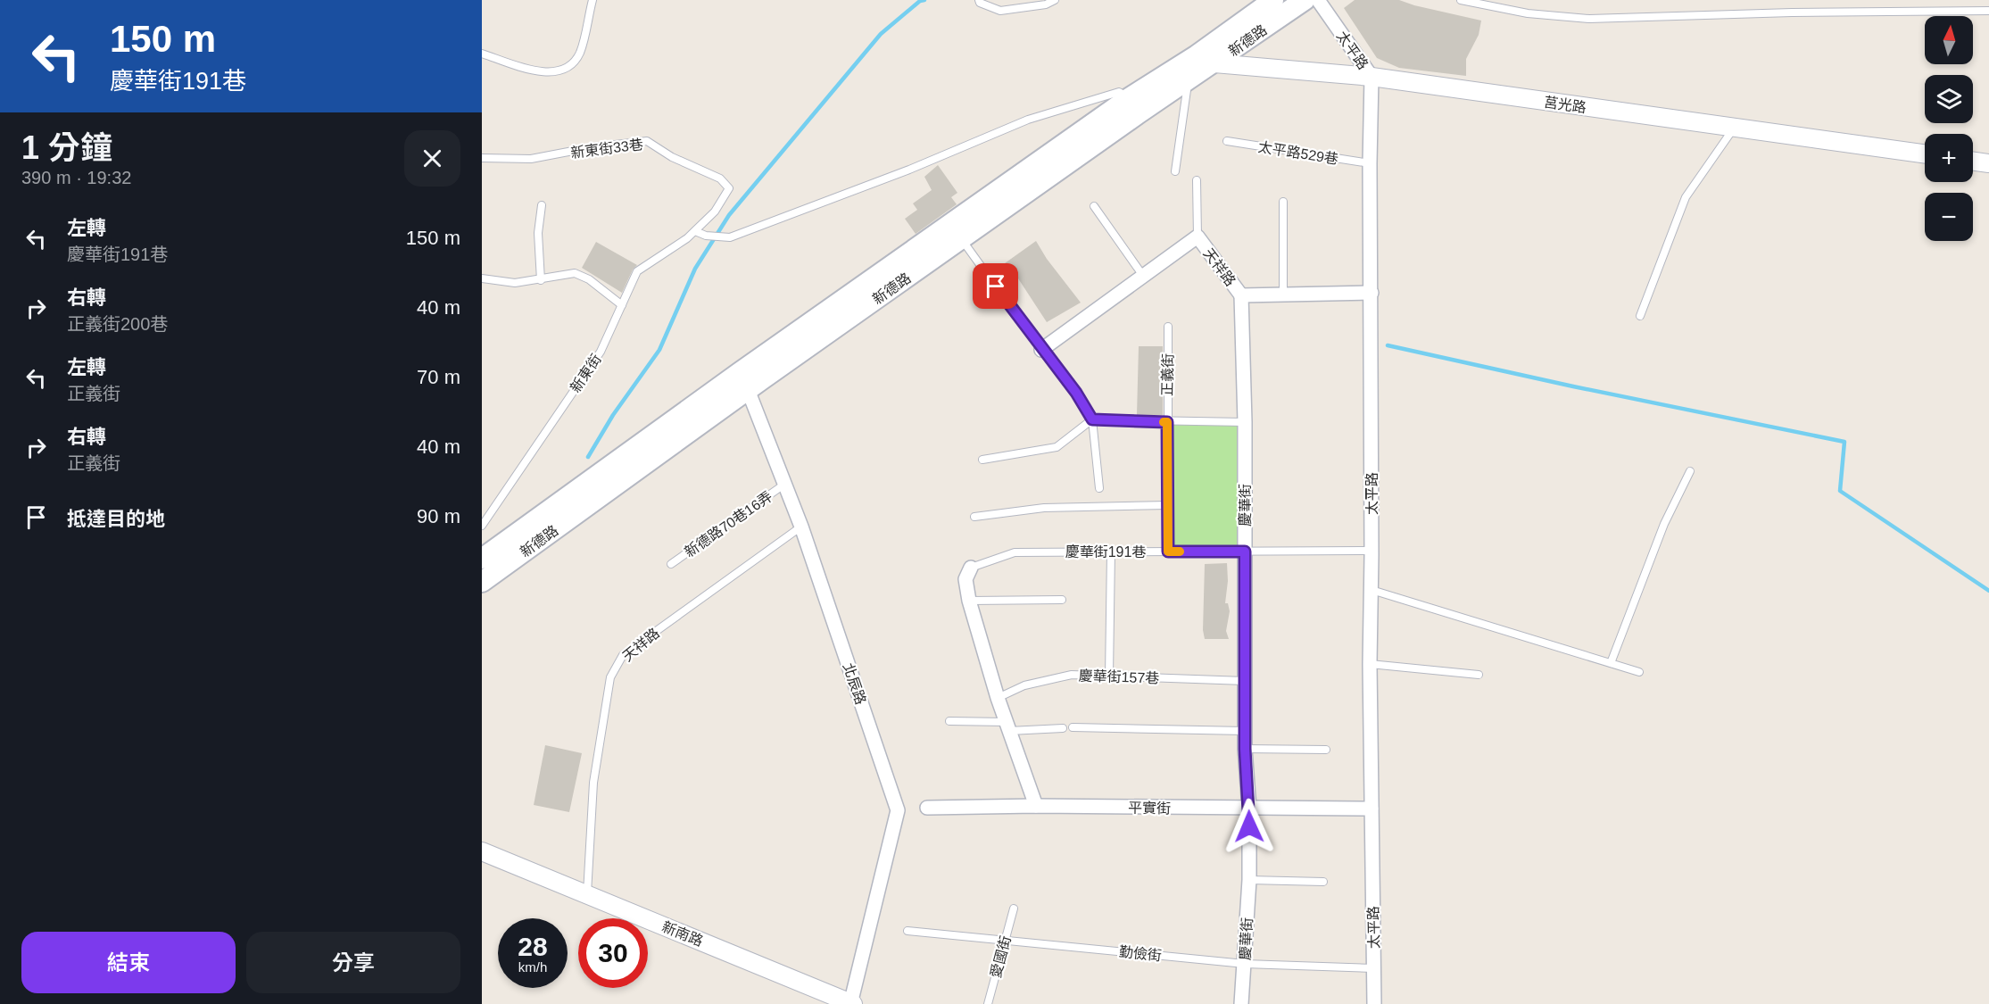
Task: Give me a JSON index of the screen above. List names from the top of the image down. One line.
{"streets":{"main road":["新德路"],"street":["太平路","莒光路","天祥路","慶華街","北辰路","平實街","新南路"],"lane":["新東街33巷","太平路529巷","新東街","正義街","新德路70巷16弄","慶華街191巷","慶華街157巷","勤儉街","愛國街"]},"crossings":[["新德路","莒光路"],["新德路","北辰路"],["太平路","莒光路"],["太平路","太平路529巷"],["太平路","天祥路"],["太平路","慶華街191巷"],["太平路","平實街"],["太平路","勤儉街"],["新東街33巷","新東街"],["天祥路","慶華街"],["天祥路","北辰路"],["天祥路","新南路"],["正義街","慶華街191巷"],["慶華街","慶華街191巷"],["慶華街","慶華街157巷"],["慶華街","平實街"],["慶華街","勤儉街"],["新德路70巷16弄","北辰路"],["北辰路","新南路"],["勤儉街","愛國街"]],"north":"top","page":{"turn":["150 m","慶華街191巷"],"map_buttons":["+","−"],"heading":["1 分鐘","390 m · 19:32"],"list":[{"name":"左轉","note":"慶華街191巷","value":"150 m"},{"name":"右轉","note":"正義街200巷","value":"40 m"},{"name":"左轉","note":"正義街","value":"70 m"},{"name":"右轉","note":"正義街","value":"40 m"},{"name":"抵達目的地","value":"90 m"}],"speed":"28 km/h","limit":"30","buttons":["結束","分享"]}}
